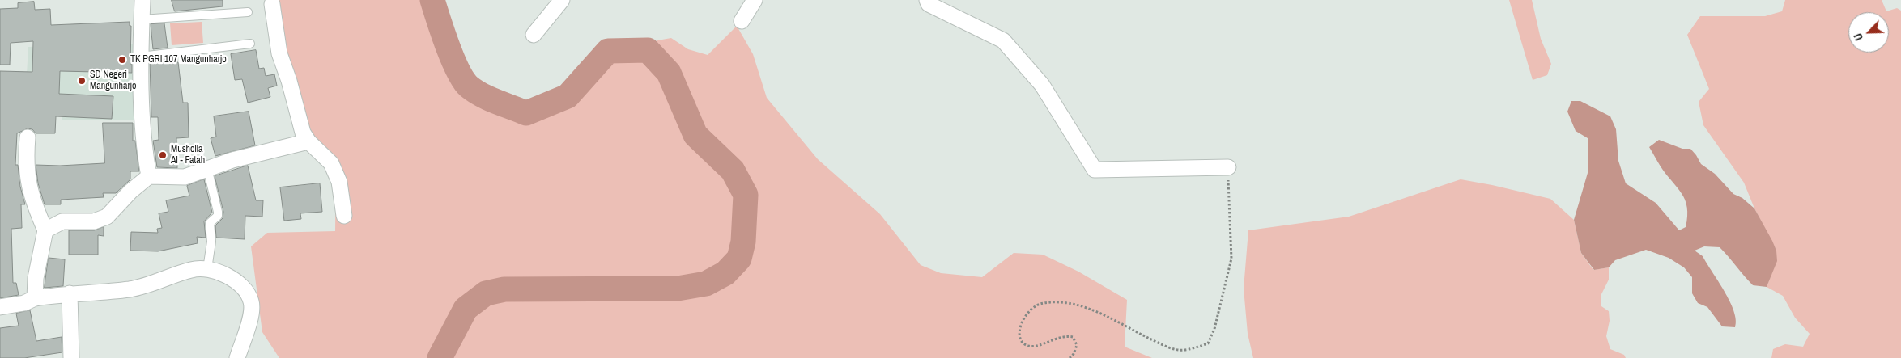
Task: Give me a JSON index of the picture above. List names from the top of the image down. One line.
{"places":["TK PGRI 107 Mangunharjo","SD Negeri Mangunharjo","Musholla Al - Fatah"],"north":"bottom left"}
